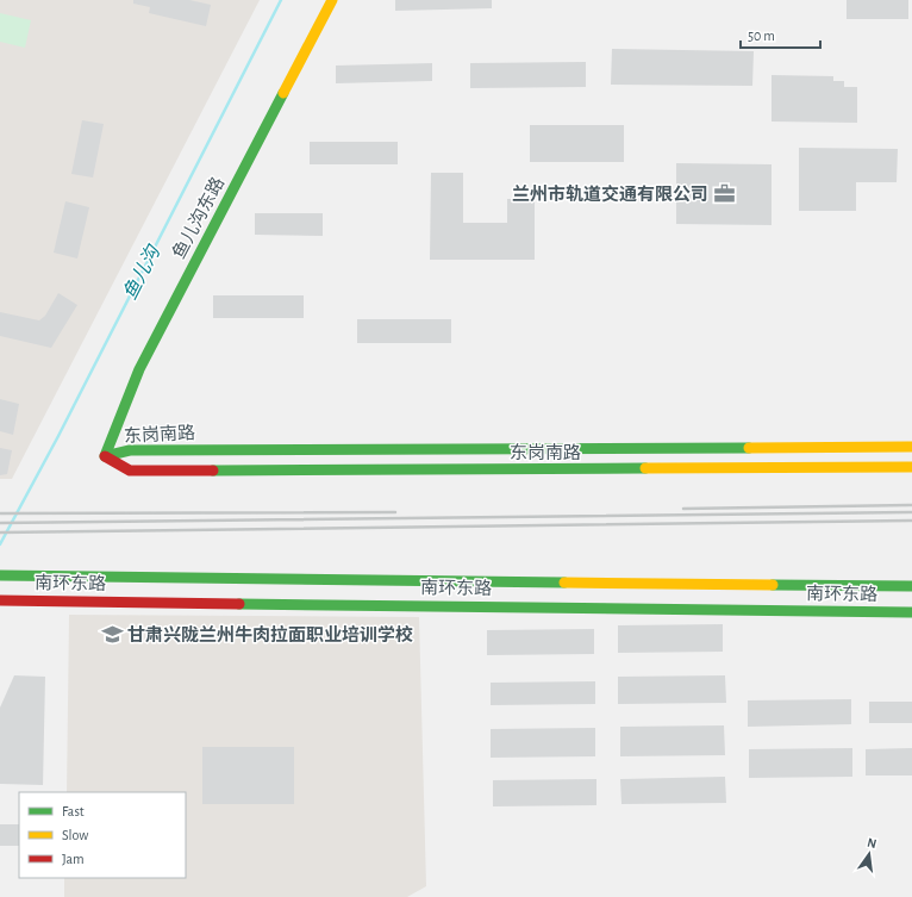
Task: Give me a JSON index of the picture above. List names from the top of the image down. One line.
{"streets":{"main road":["鱼儿沟东路","东岗南路","南环东路"]},"crossings":[["鱼儿沟东路","东岗南路"]],"water":["鱼儿沟"],"places":{"office":["兰州市轨道交通有限公司"],"school or university":["甘肃兴陇兰州牛肉拉面职业培训学校"]},"legend":["Fast","Slow","Jam"],"scale_bar":"50 m","north":"top"}
